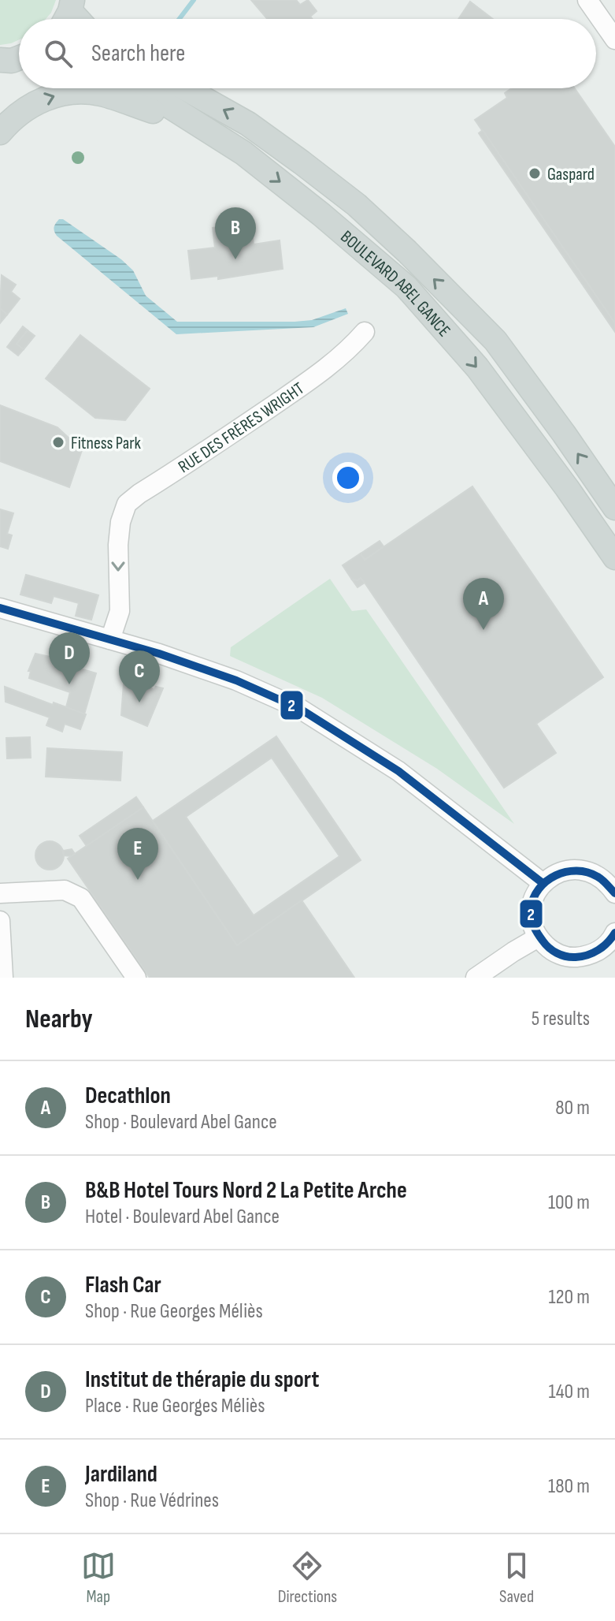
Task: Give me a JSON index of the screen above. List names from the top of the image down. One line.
{"streets":{"main road":["BOULEVARD ABEL GANCE"],"street":["RUE DES FRÈRES WRIGHT"]},"one_way":["RUE DES FRÈRES WRIGHT"],"places":["Gaspard","Fitness Park"],"lines":["transit line 2"],"page":{"search":"Search here","pins":["B","A","D","C","E"],"heading":["Nearby","5 results"],"list":[{"mark":"A","name":"Decathlon","note":"Shop · Boulevard Abel Gance","value":"80 m"},{"mark":"B","name":"B&B Hotel Tours Nord 2 La Petite Arche","note":"Hotel · Boulevard Abel Gance","value":"100 m"},{"mark":"C","name":"Flash Car","note":"Shop · Rue Georges Méliès","value":"120 m"},{"mark":"D","name":"Institut de thérapie du sport","note":"Place · Rue Georges Méliès","value":"140 m"},{"mark":"E","name":"Jardiland","note":"Shop · Rue Védrines","value":"180 m"}],"nav":["Map","Directions","Saved"]}}
